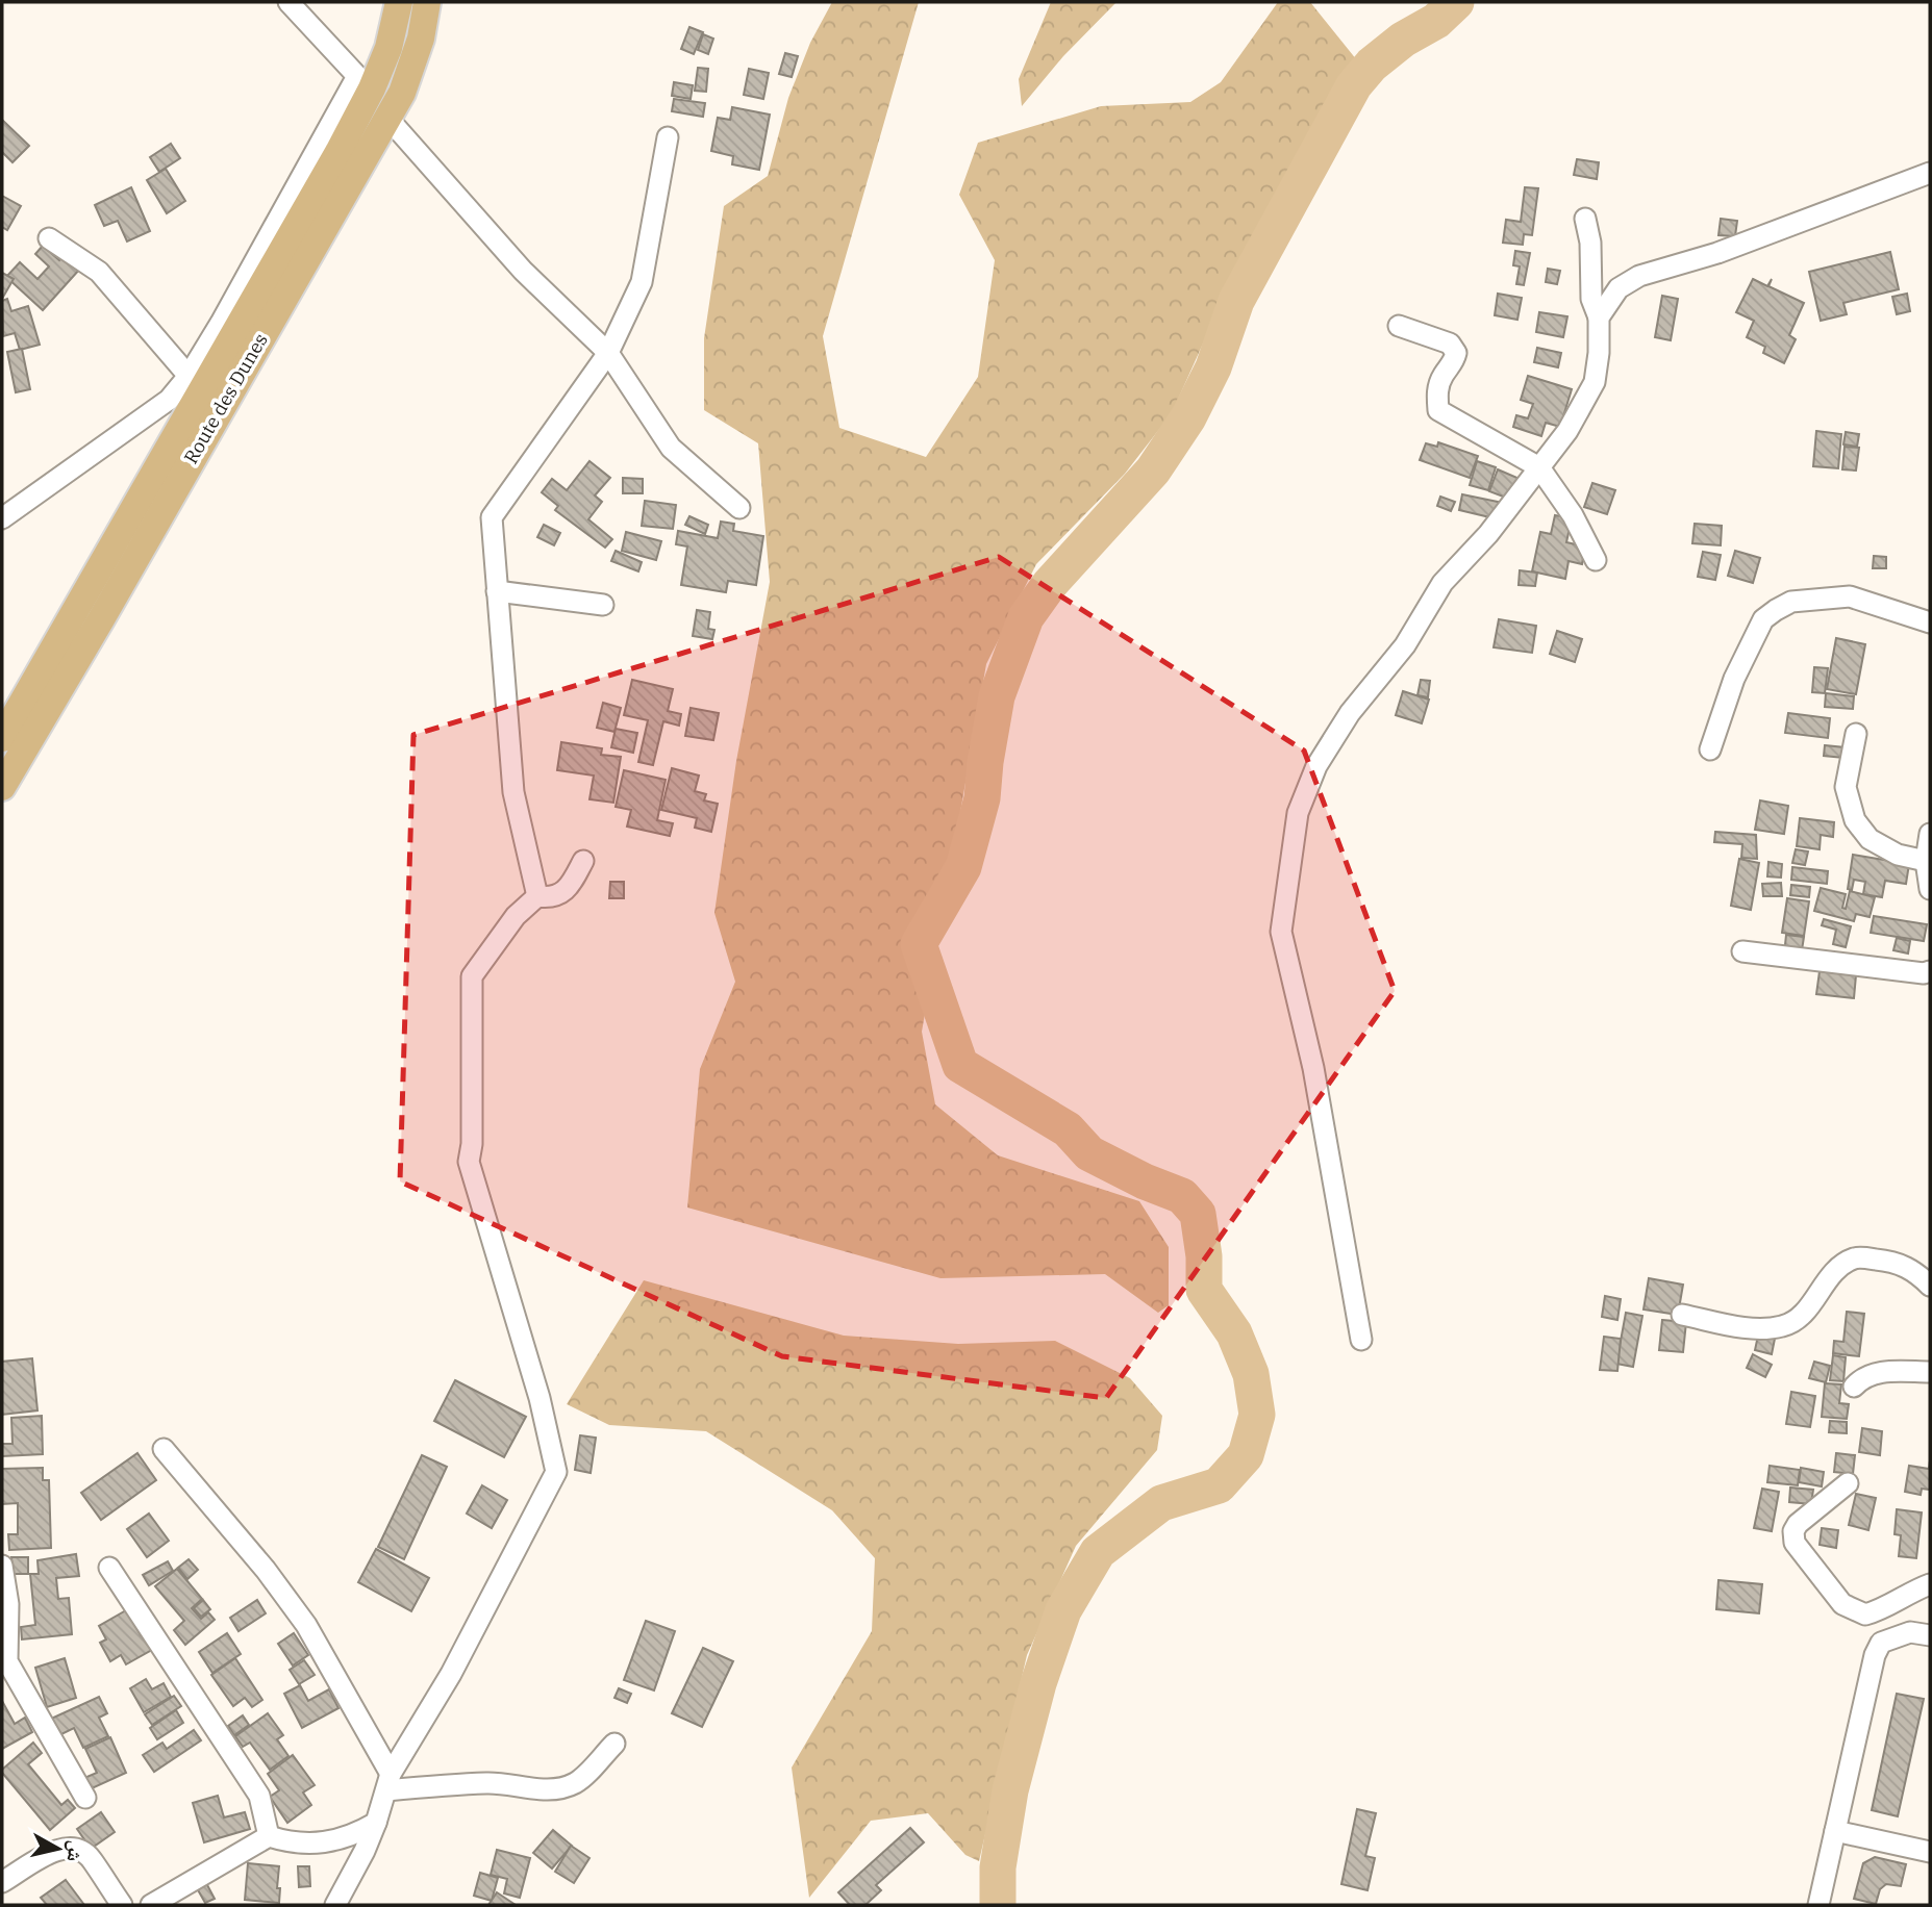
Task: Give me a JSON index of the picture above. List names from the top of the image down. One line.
{"streets":{"main road":["Route des Dunes"]},"north":"right"}
